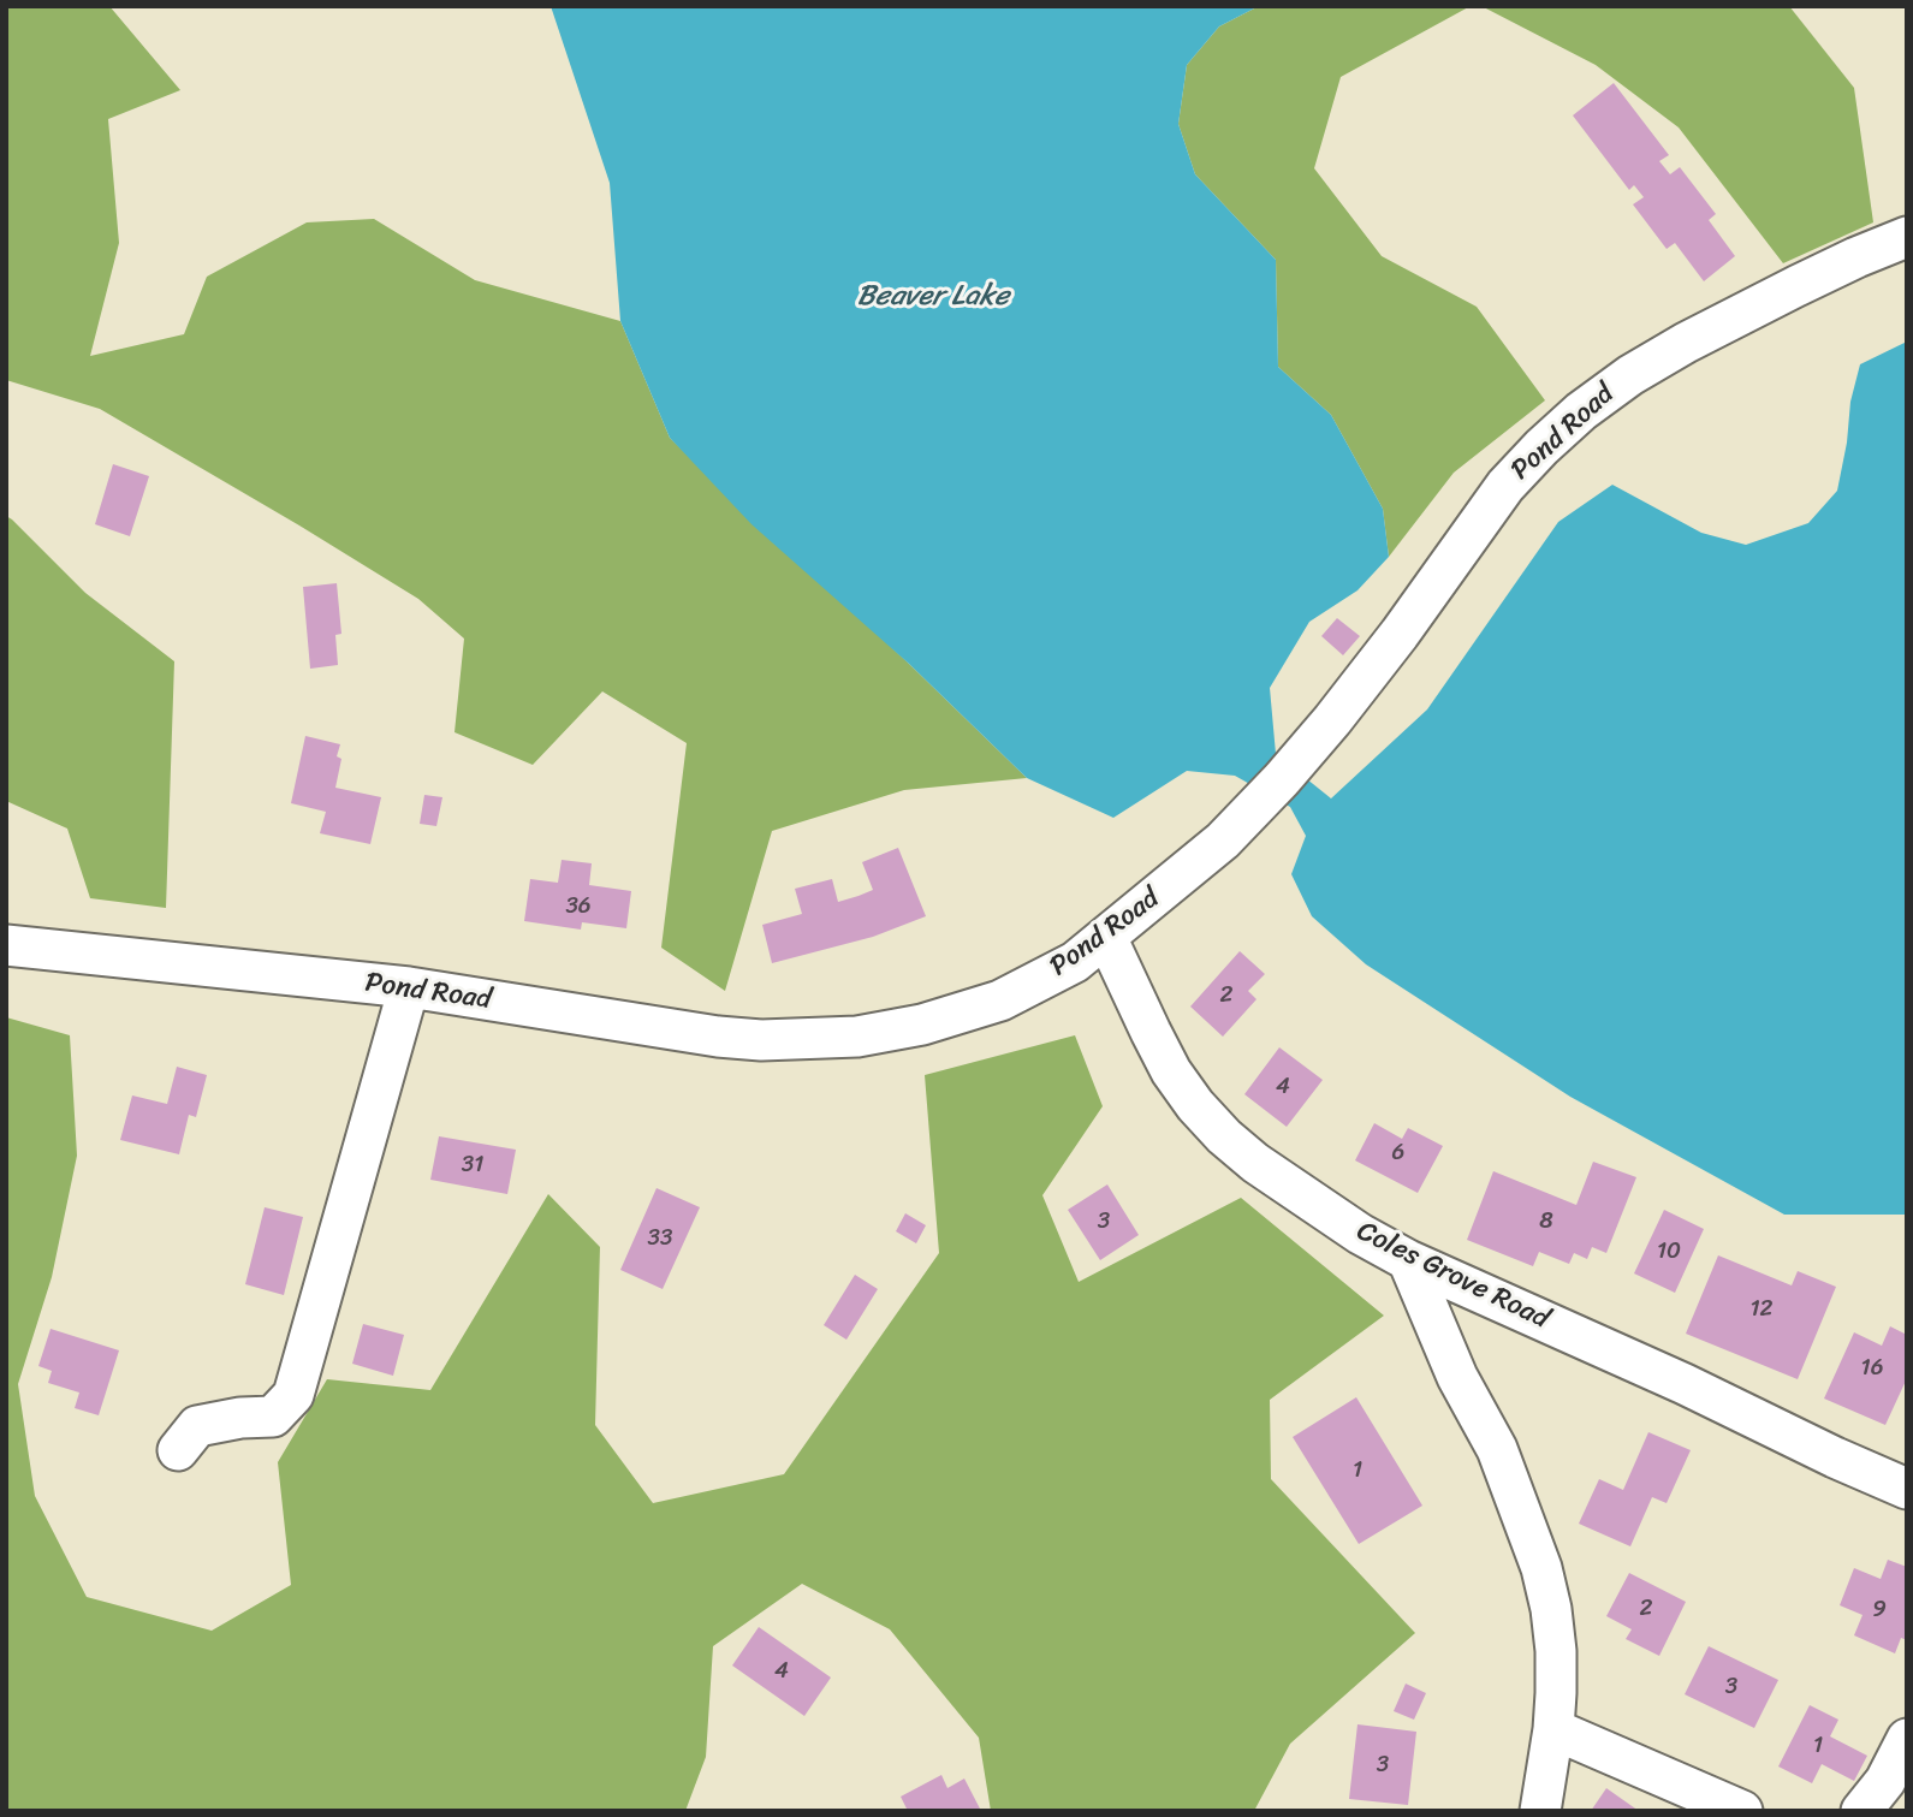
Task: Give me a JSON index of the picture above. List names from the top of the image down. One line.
{"streets":{"street":["Pond Road","Coles Grove Road"]},"crossings":[["Pond Road","Coles Grove Road"]],"water":["Beaver Lake"],"house_numbers":["36","2","4","6","31","3","8","33","10","12","16","1","2","9","4","3","1","3"]}
